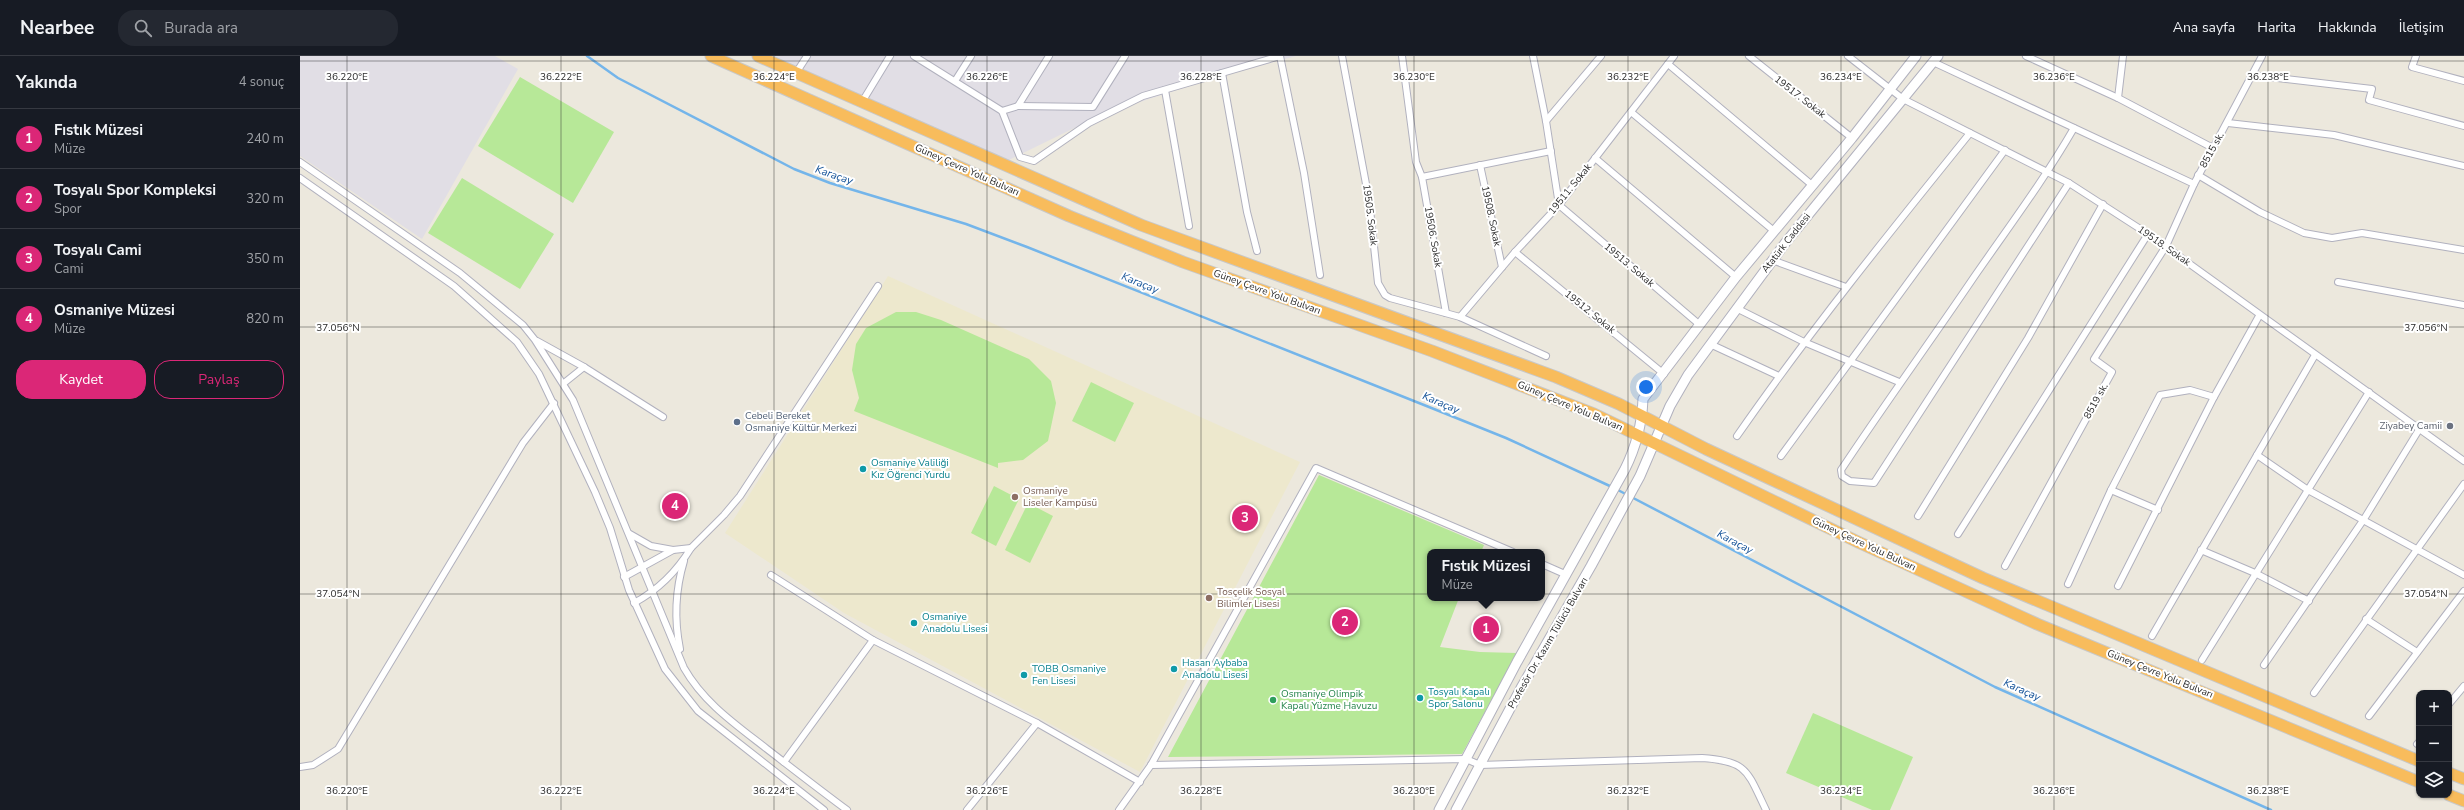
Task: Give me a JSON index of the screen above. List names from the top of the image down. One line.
{"streets":{"highway":["Güney Çevre Yolu Bulvarı"],"street":["19517. Sokak","8515 sk.","19511. Sokak","19505. Sokak","19508. Sokak","19506. Sokak","Atatürk Caddesi","19518. Sokak","19513. Sokak","19512. Sokak","8519 sk.","Profesör Dr. Kazım Tülücü Bulvarı"]},"crossings":[["19517. Sokak","Atatürk Caddesi"],["8515 sk.","19518. Sokak"],["8515 sk.","8519 sk."],["Güney Çevre Yolu Bulvarı","Atatürk Caddesi"],["Güney Çevre Yolu Bulvarı","Profesör Dr. Kazım Tülücü Bulvarı"],["19511. Sokak","19505. Sokak"],["19511. Sokak","19508. Sokak"],["19511. Sokak","19513. Sokak"],["19511. Sokak","19512. Sokak"],["19505. Sokak","19506. Sokak"],["Atatürk Caddesi","19518. Sokak"],["Atatürk Caddesi","19513. Sokak"],["Atatürk Caddesi","19512. Sokak"],["Atatürk Caddesi","Profesör Dr. Kazım Tülücü Bulvarı"],["19518. Sokak","8519 sk."]],"water":["Karaçay"],"places":["Cebeli Bereket Osmaniye Kültür Merkezi","Ziyabey Camii","Osmaniye Valiliği Kız Öğrenci Yurdu","Osmaniye Liseler Kampüsü","Tosçelik Sosyal Bilimler Lisesi","Osmaniye Anadolu Lisesi","Hasan Aybaba Anadolu Lisesi","TOBB Osmaniye Fen Lisesi","Tosyalı Kapalı Spor Salonu","Osmaniye Olimpik Kapalı Yüzme Havuzu"],"page":{"header":"Nearbee","search":"Burada ara","nav":["Ana sayfa","Harita","Hakkında","İletişim"],"heading":["Yakında","4 sonuç"],"list":[{"mark":"1","name":"Fıstık Müzesi","note":"Müze","value":"240 m"},{"mark":"2","name":"Tosyalı Spor Kompleksi","note":"Spor","value":"320 m"},{"mark":"3","name":"Tosyalı Cami","note":"Cami","value":"350 m"},{"mark":"4","name":"Osmaniye Müzesi","note":"Müze","value":"820 m"}],"buttons":["Kaydet","Paylaş"],"pins":["4","3","2","1"],"popup":["Fıstık Müzesi","Müze"],"map_buttons":["+","−"]},"coordinates":["36.220°E","36.222°E","36.224°E","36.226°E","36.228°E","36.230°E","36.232°E","36.234°E","36.236°E","36.238°E","37.056°N","37.054°N"]}
